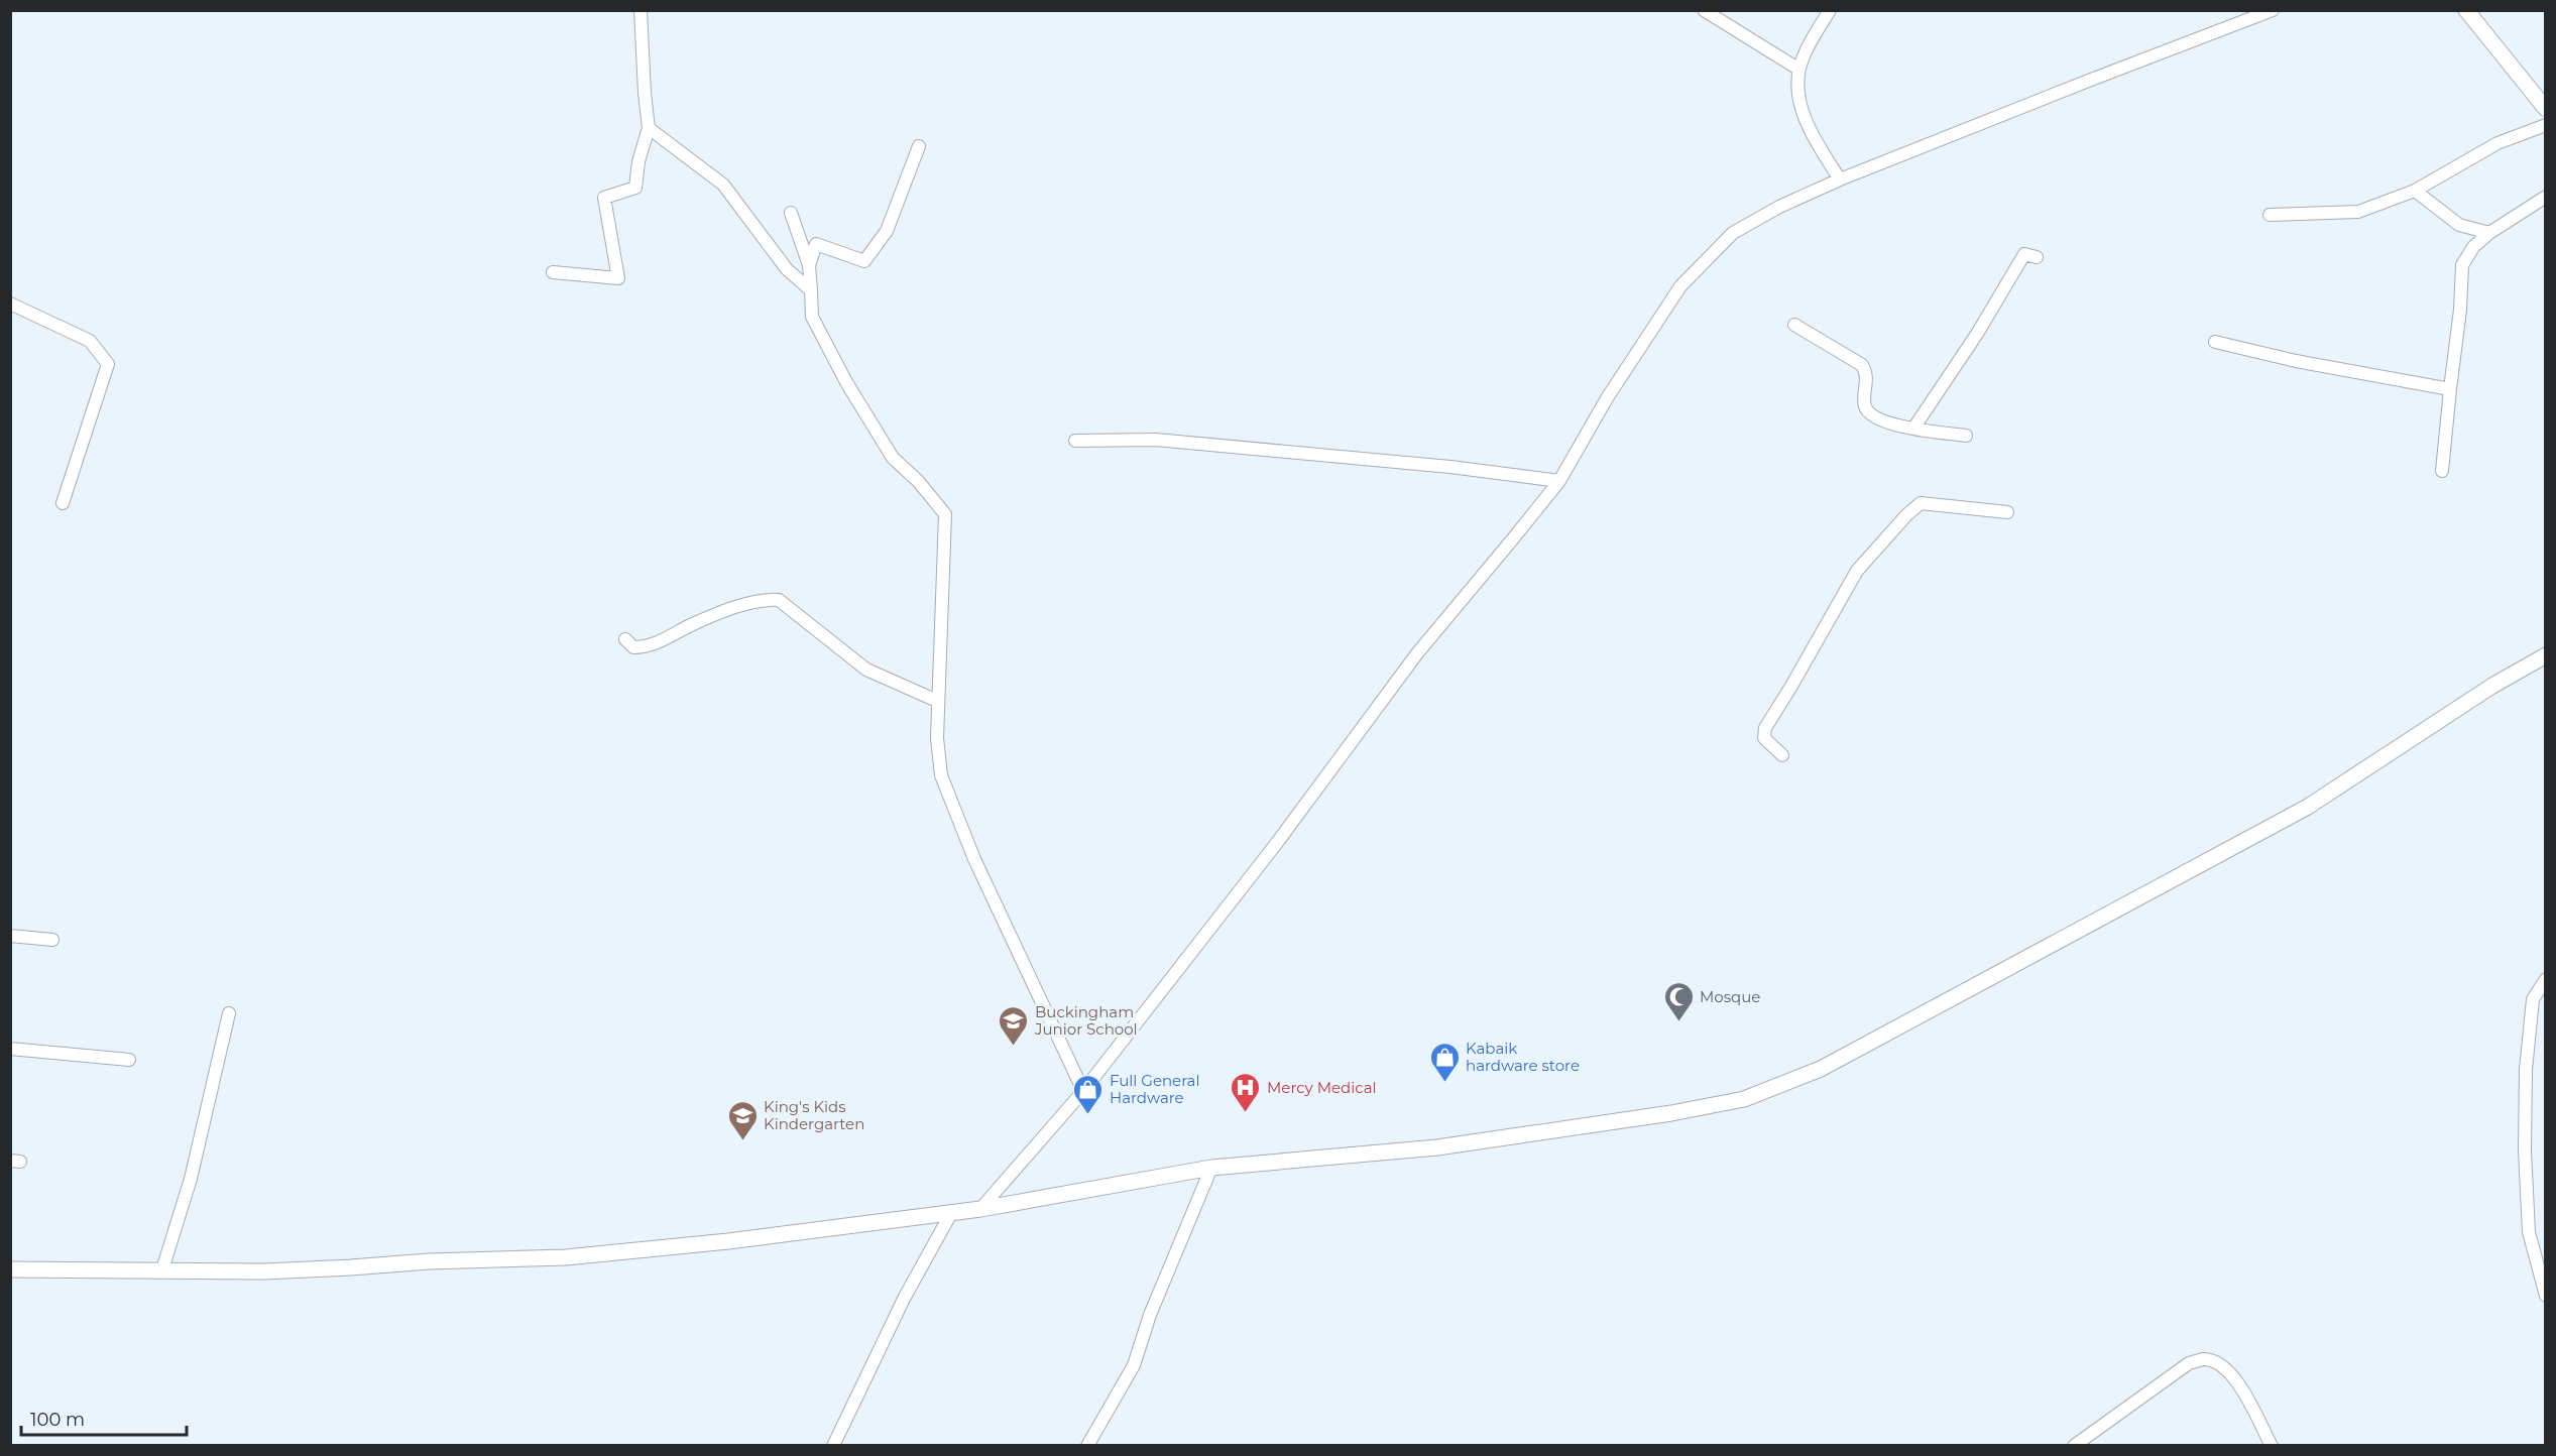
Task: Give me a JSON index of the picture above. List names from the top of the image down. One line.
{"places":{"mosque":["Mosque"],"school or university":["Buckingham Junior School","King's Kids Kindergarten"],"shop":["Kabaik hardware store","Full General Hardware"],"hospital":["Mercy Medical"]},"scale_bar":"100 m"}
